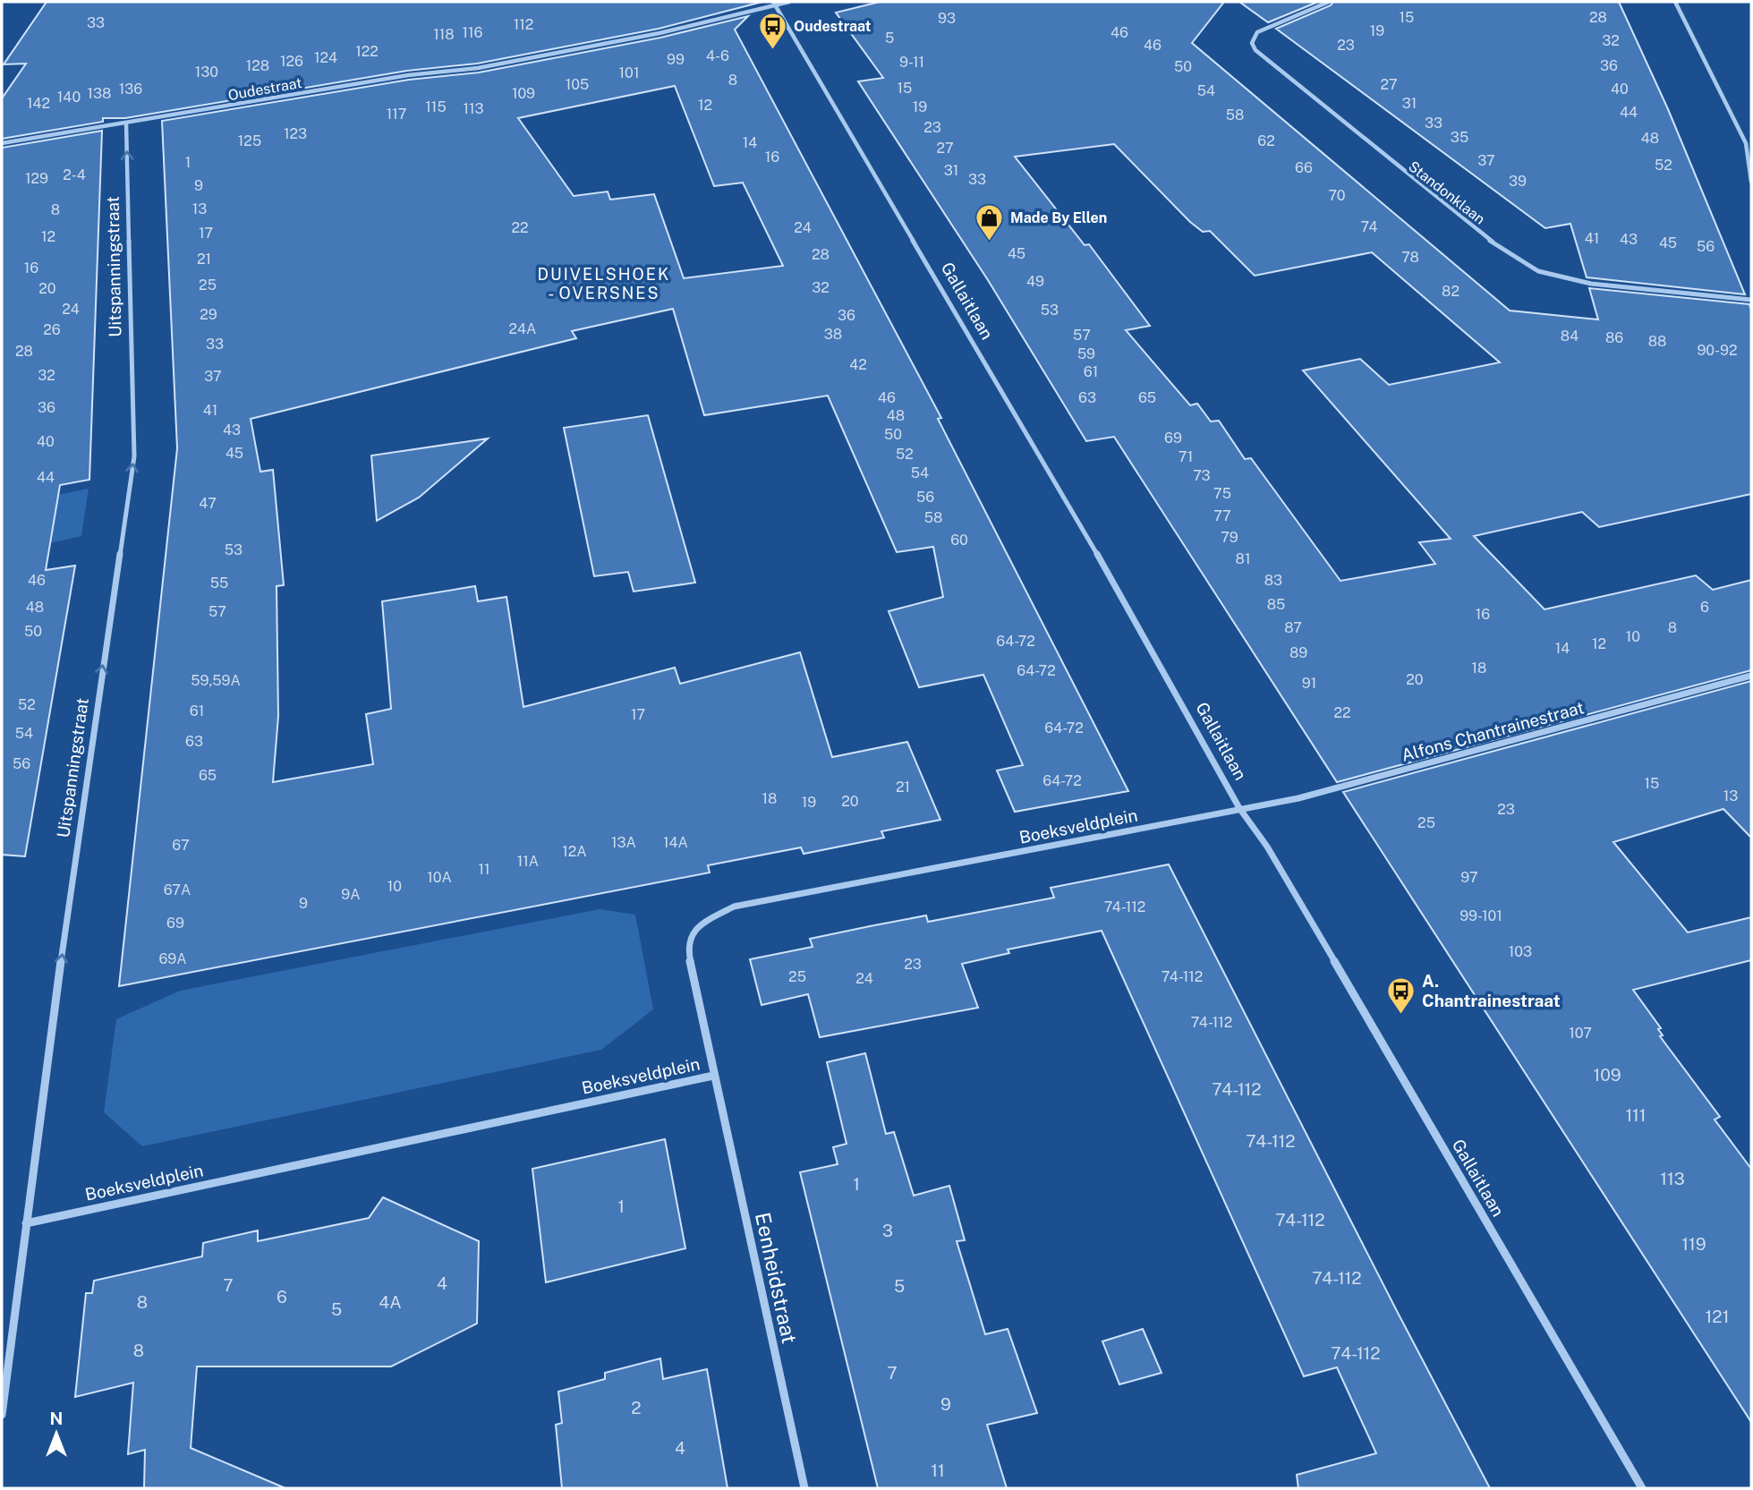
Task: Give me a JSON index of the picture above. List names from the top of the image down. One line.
{"streets":{"street":["Oudestraat","Standonklaan","Uitspanningstraat","Gallaitlaan","Alfons Chantrainestraat","Boeksveldplein","Eenheidstraat"]},"crossings":[["Oudestraat","Uitspanningstraat"],["Oudestraat","Gallaitlaan"],["Uitspanningstraat","Boeksveldplein"],["Gallaitlaan","Alfons Chantrainestraat"],["Gallaitlaan","Boeksveldplein"],["Alfons Chantrainestraat","Boeksveldplein"],["Boeksveldplein","Eenheidstraat"]],"one_way":["Uitspanningstraat"],"districts":["DUIVELSHOEK - OVERSNES"],"places":{"bus stop":["Oudestraat","A. Chantrainestraat"],"shop":["Made By Ellen"]},"house_numbers":["15","28","93","33","112","19","116","46","118","5","32","46","23","122","4-6","124","99","126","9-11","128","36","50","130","101","8","105","27","15","136","40","54","138","109","140","142","31","12","115","19","113","44","117","58","33","23","123","35","48","125","62","14","27","16","37","1","52","66","31","2-4","129","33","39","9","70","13","8","74","22","24","17","12","41","43","45","56","45","28","78","21","16","49","25","32","20","82","24","53","29","36","24A","26","38","57","84","86","88","33","90-92","28","59","42","61","32","37","46","63","65","36","41","48","43","50","69","40","45","52","71","54","73","44","75","56","47","77","58","79","60","53","81","46","83","55","85","48","6","57","16","87","8","50","10","64-72","12","14","89","18","64-72","20","59,59A","91","52","61","22","17","64-72","54","63","56","65","64-72","15","21","13","18","20","19","23","25","13A","14A","67","12A","11A","11","10A","97","10","67A","9A","9","74-112","99-101","69","103","69A","23","25","74-112","24","74-112","107","109","74-112","111","74-112","113","1","1","74-112","3","119","74-112","4","7","5","6","8","4A","5","121","8","74-112","7","9","2","4","11"],"north":"top"}
